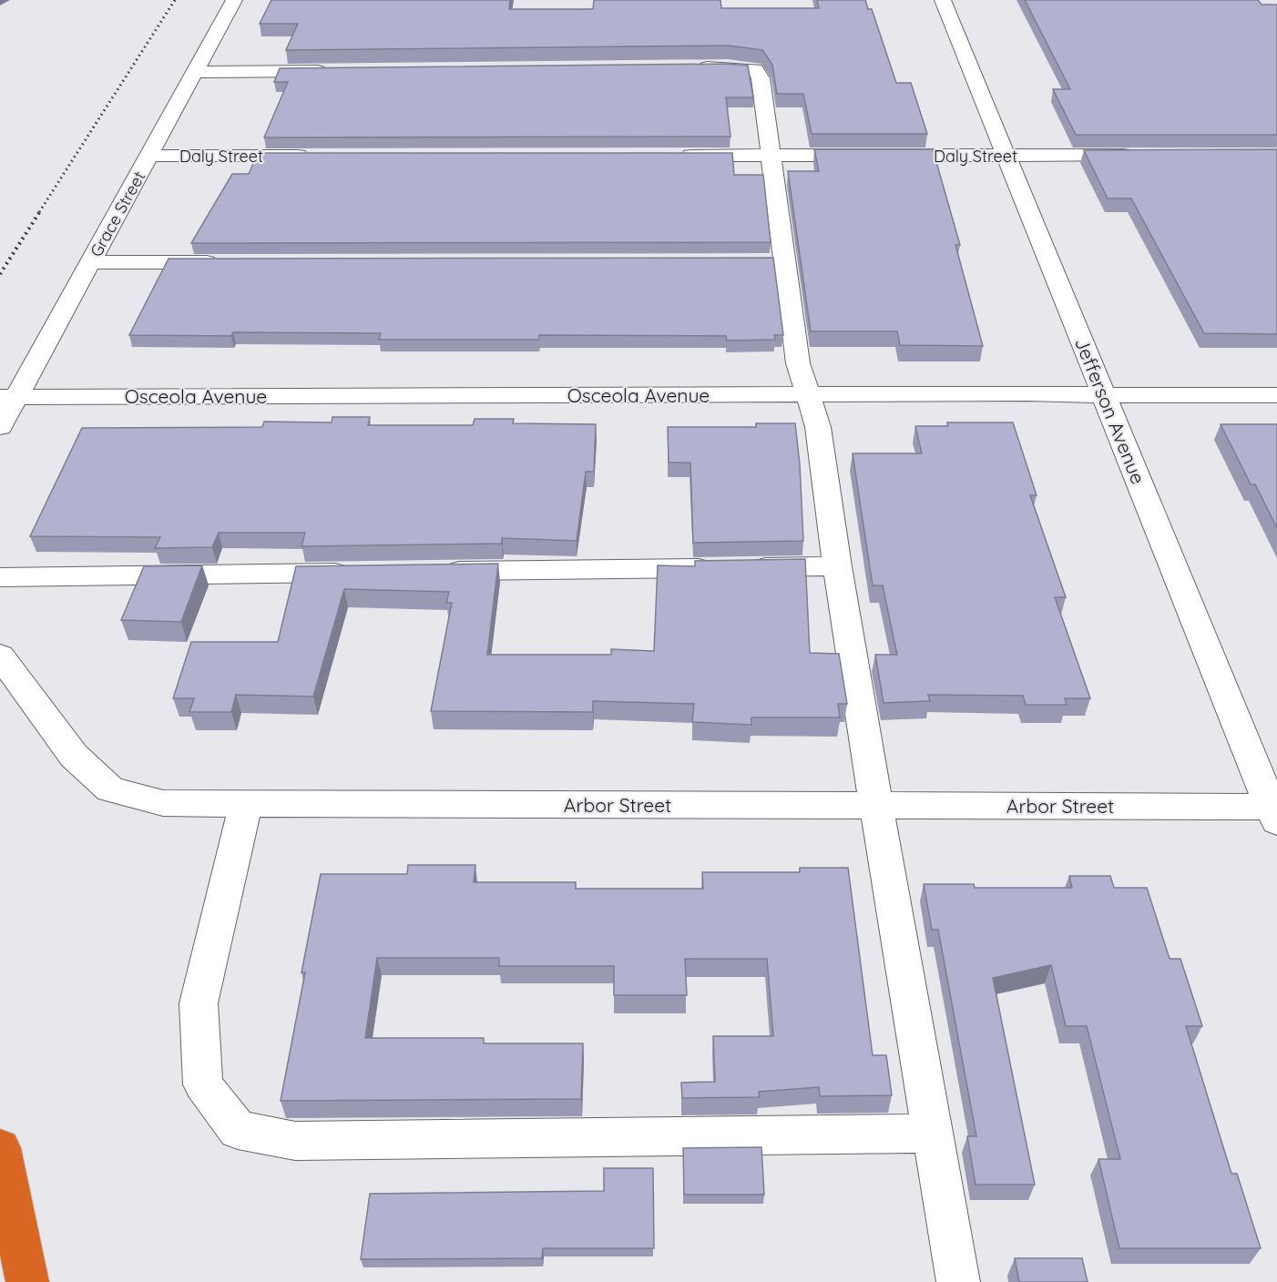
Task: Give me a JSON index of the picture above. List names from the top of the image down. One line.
{"streets":{"street":["Daly Street","Grace Street","Osceola Avenue","Jefferson Avenue","Arbor Street"]},"crossings":[["Daly Street","Grace Street"],["Daly Street","Jefferson Avenue"],["Grace Street","Osceola Avenue"],["Osceola Avenue","Jefferson Avenue"],["Jefferson Avenue","Arbor Street"]]}
